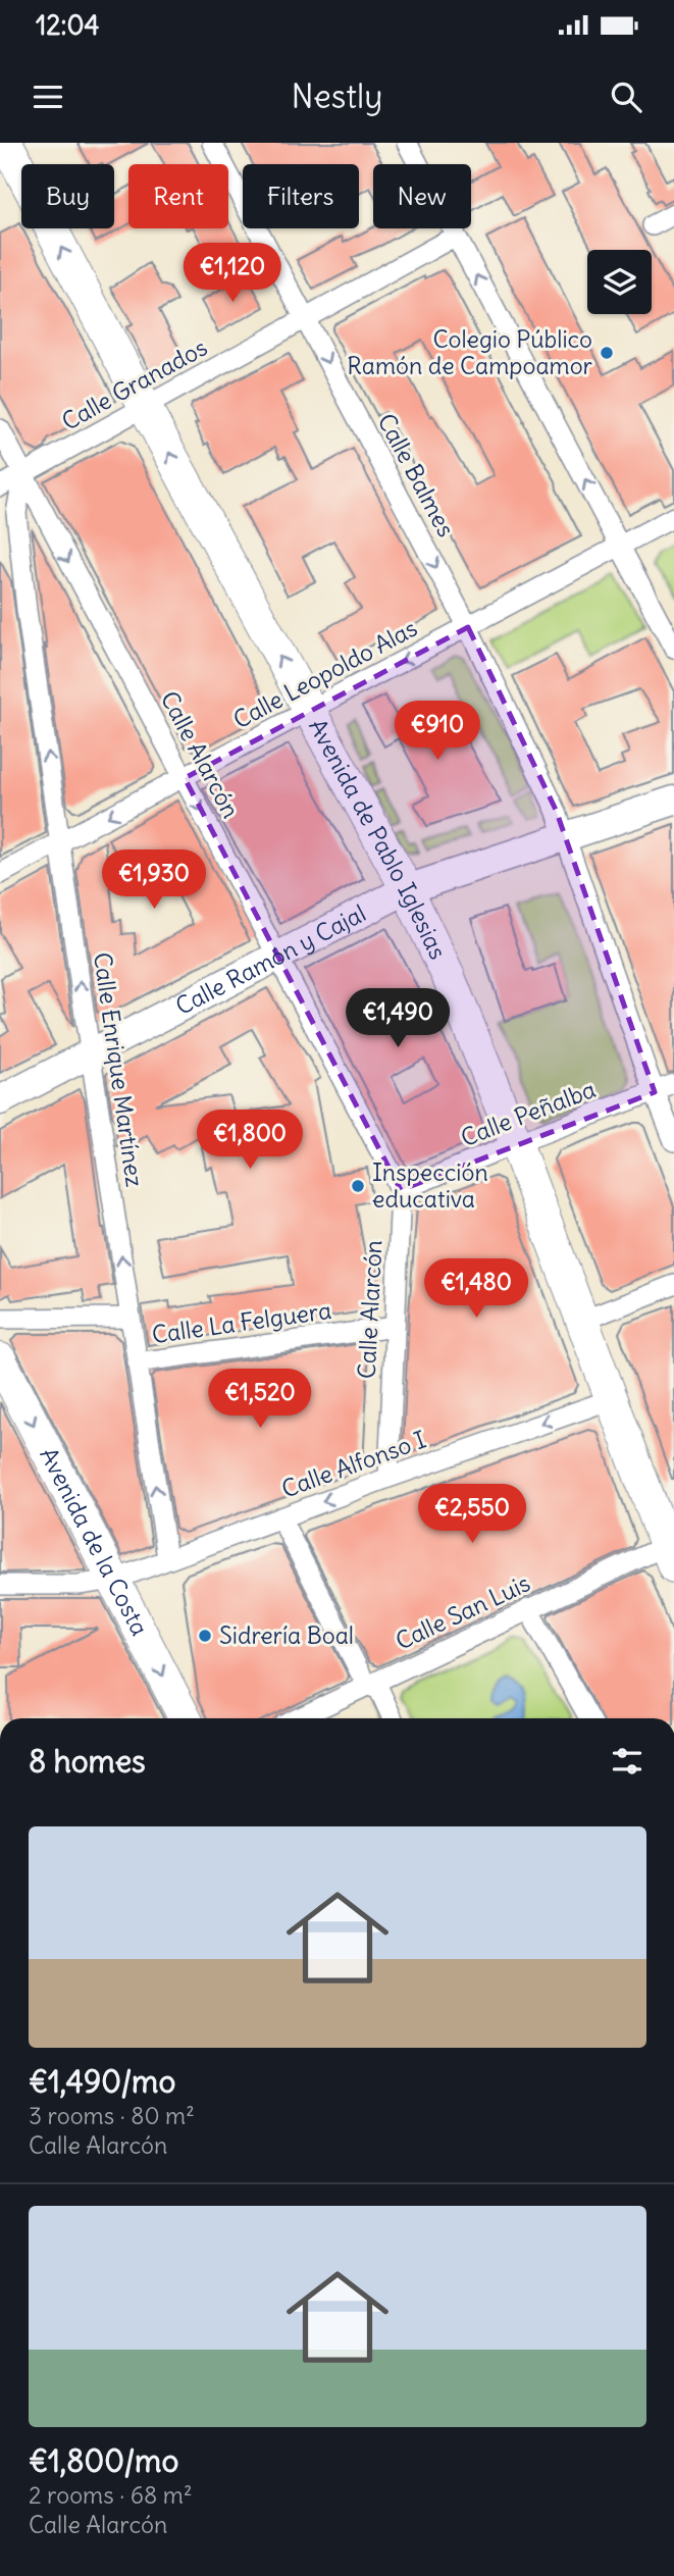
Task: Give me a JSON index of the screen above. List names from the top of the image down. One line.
{"streets":{"main road":["Avenida de Pablo Iglesias","Calle Ramón y Cajal","Avenida de la Costa"],"street":["Calle Granados","Calle Balmes","Calle Leopoldo Alas","Calle Alarcón","Calle Enrique Martínez","Calle Peñalba","Calle La Felguera","Calle Alfonso I","Calle San Luis"]},"crossings":[["Calle Granados","Calle Balmes"],["Calle Granados","Calle Alarcón"],["Calle Granados","Avenida de Pablo Iglesias"],["Calle Granados","Calle Enrique Martínez"],["Calle Balmes","Calle Leopoldo Alas"],["Calle Balmes","Calle Ramón y Cajal"],["Calle Balmes","Calle Peñalba"],["Calle Leopoldo Alas","Calle Alarcón"],["Calle Leopoldo Alas","Avenida de Pablo Iglesias"],["Calle Leopoldo Alas","Calle Enrique Martínez"],["Calle Alarcón","Calle Ramón y Cajal"],["Calle Alarcón","Calle Enrique Martínez"],["Calle Alarcón","Calle Peñalba"],["Calle Alarcón","Calle La Felguera"],["Calle Alarcón","Calle Alfonso I"],["Avenida de Pablo Iglesias","Calle Ramón y Cajal"],["Avenida de Pablo Iglesias","Calle Peñalba"],["Avenida de Pablo Iglesias","Calle Alfonso I"],["Avenida de Pablo Iglesias","Calle San Luis"],["Calle Ramón y Cajal","Calle Enrique Martínez"],["Calle Enrique Martínez","Calle La Felguera"],["Calle Enrique Martínez","Calle Alfonso I"],["Calle Alfonso I","Avenida de la Costa"]],"one_way":["Calle Leopoldo Alas","Calle Alarcón","Avenida de Pablo Iglesias","Calle Enrique Martínez","Calle Alfonso I","Avenida de la Costa"],"places":["Colegio Público Ramón de Campoamor","Inspección educativa","Sidrería Boal"],"page":{"status":"12:04","header":"Nestly","chip":["Buy","Rent","Filters","New"],"price":["€1,120","€910","€1,930","€1,490","€1,800","€1,480","€1,520","€2,550"],"heading":"8 homes","list":[{"name":"€1,490/mo","note":"3 rooms · 80 m² · Calle Alarcón"},{"name":"€1,800/mo","note":"2 rooms · 68 m² · Calle Alarcón"}]}}
